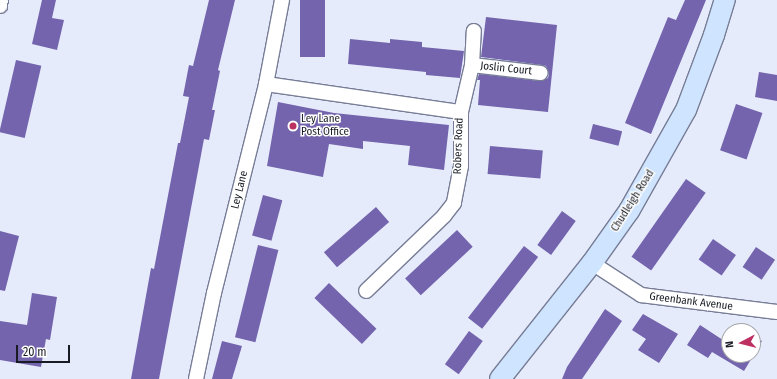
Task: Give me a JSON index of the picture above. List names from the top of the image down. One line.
{"streets":{"main road":["Chudleigh Road"],"street":["Joslin Court","Robers Road","Ley Lane","Greenbank Avenue"]},"crossings":[["Joslin Court","Robers Road"],["Robers Road","Ley Lane"],["Chudleigh Road","Greenbank Avenue"]],"places":["Ley Lane Post Office"],"scale_bar":"20 m","north":"left"}
